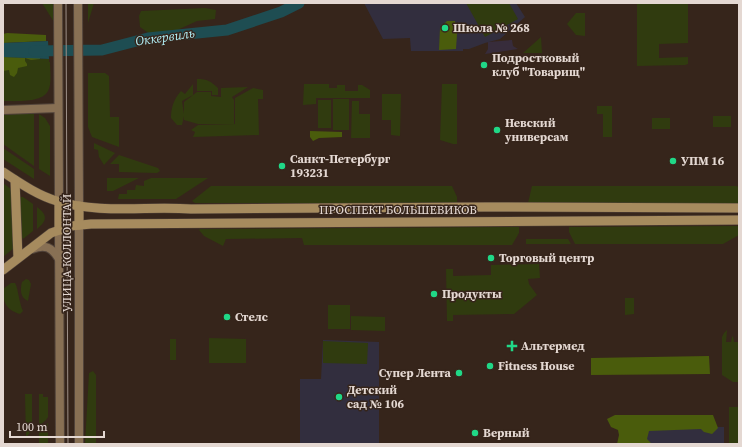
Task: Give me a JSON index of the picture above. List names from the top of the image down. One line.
{"streets":{"main road":["ПРОСПЕКТ БОЛЬШЕВИКОВ","УЛИЦА КОЛЛОНТАЙ"]},"crossings":[["ПРОСПЕКТ БОЛЬШЕВИКОВ","УЛИЦА КОЛЛОНТАЙ"]],"water":["Оккервиль"],"places":{"other":["Школа № 268","Подростковый клуб \"Товарищ\"","Невский универсам","УПМ 16","Санкт-Петербург 193231","Торговый центр","Продукты","Стелс","Fitness House","Супер Лента","Детский сад № 106","Верный"],"health":["Альтермед"]},"scale_bar":"100 m"}
